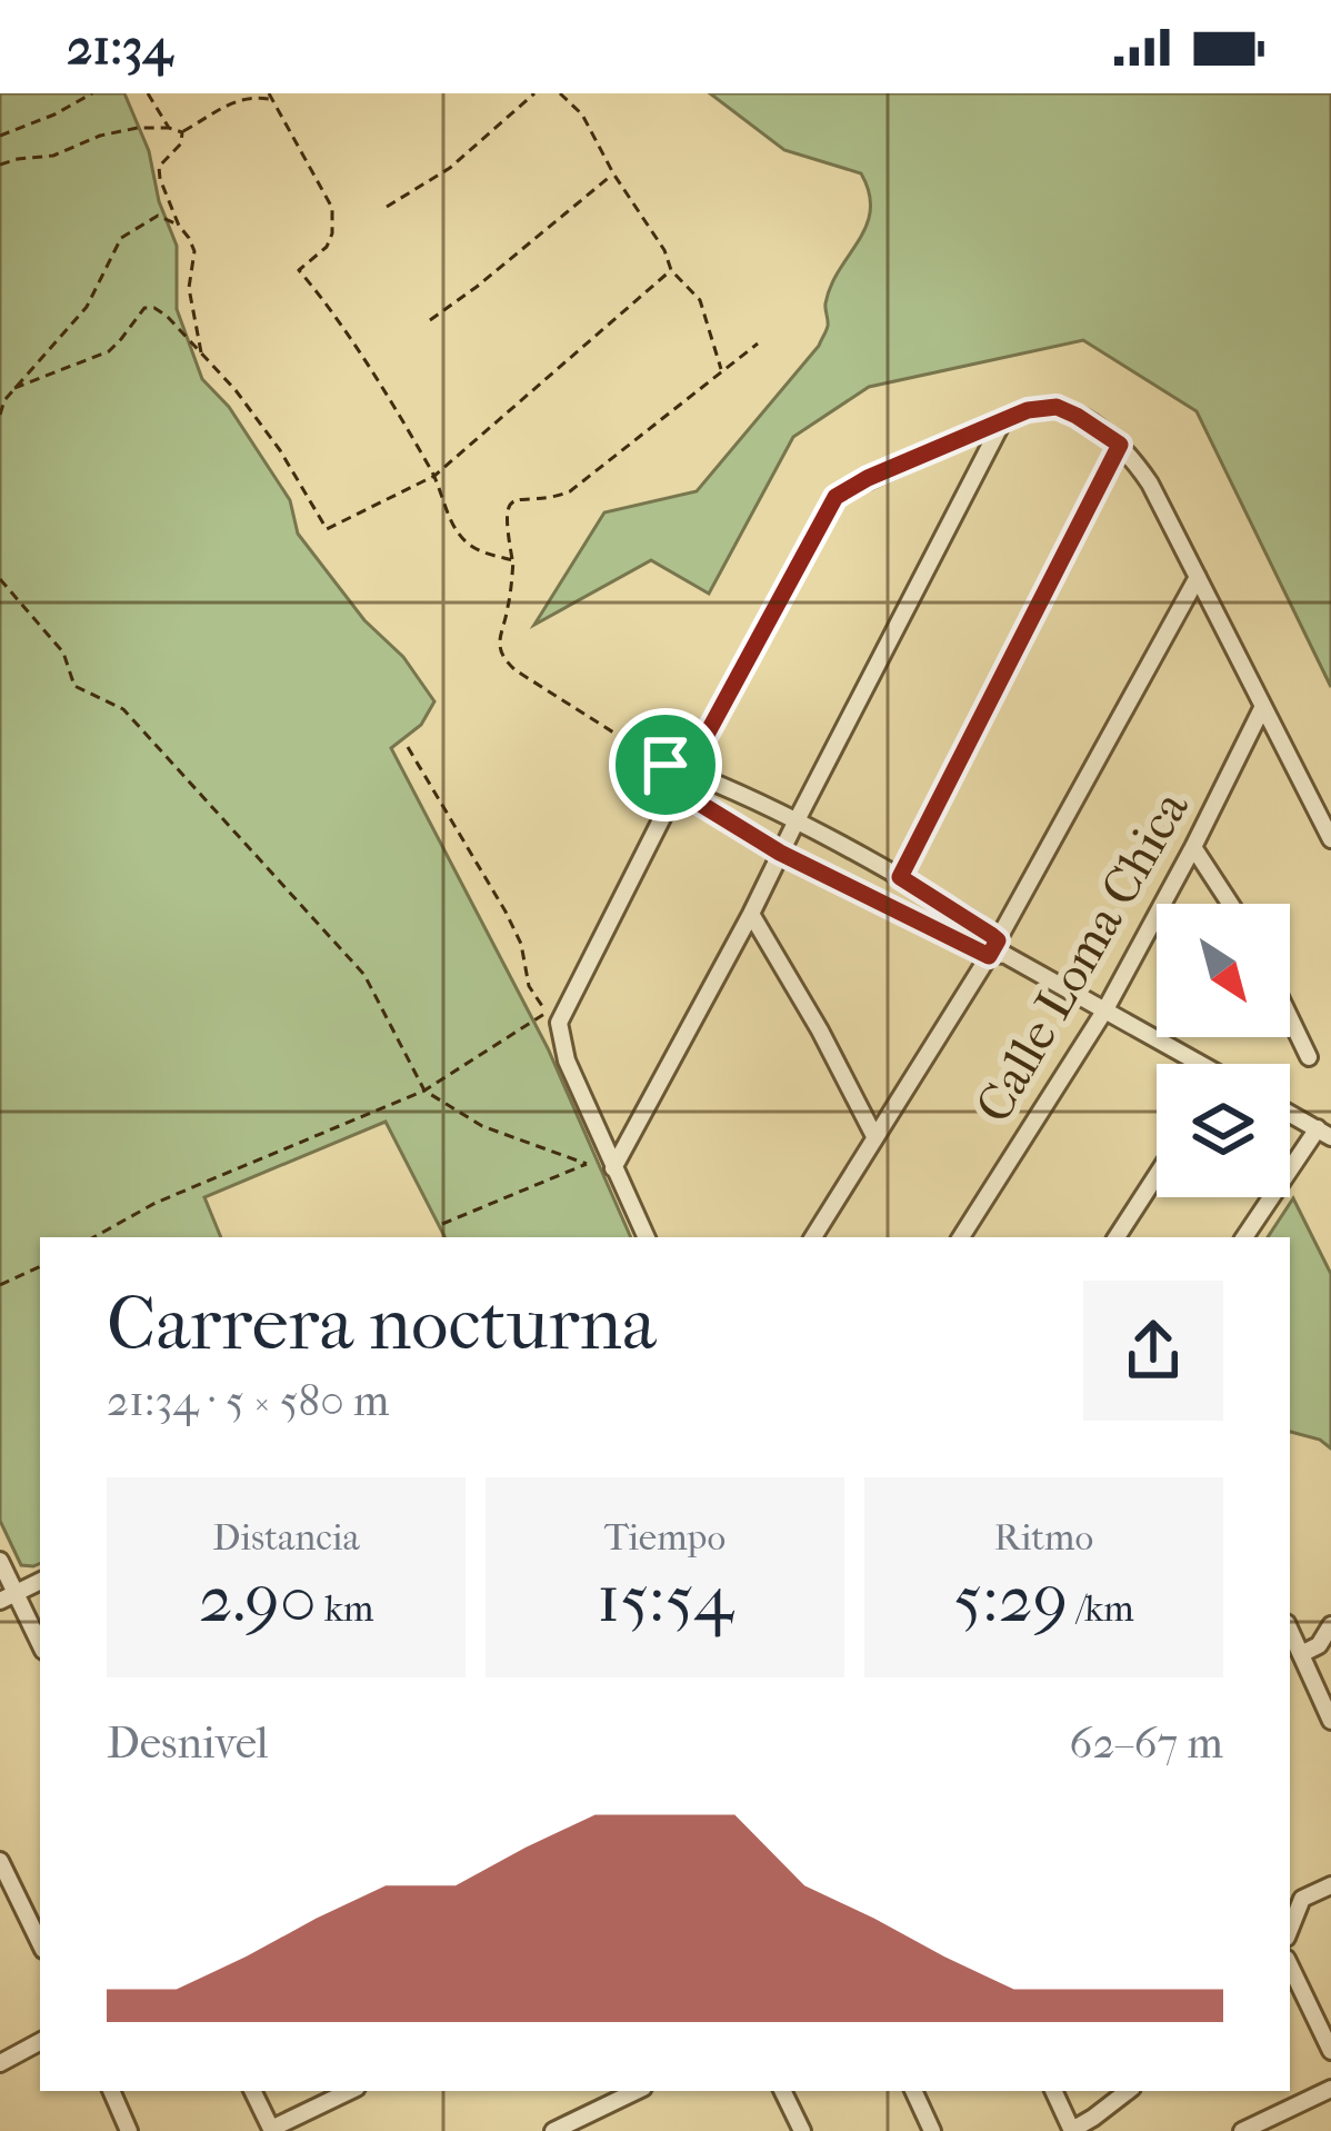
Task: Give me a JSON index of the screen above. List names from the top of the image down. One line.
{"streets":{"street":["Calle Loma Chica"]},"north":"bottom right","page":{"status":"21:34","heading":["Carrera nocturna","21:34 · 5 × 580 m"],"stats":[["Distancia","2.90 km"],["Tiempo","15:54"],["Ritmo","5:29 /km"]],"chart":["Desnivel","62–67 m"]}}
